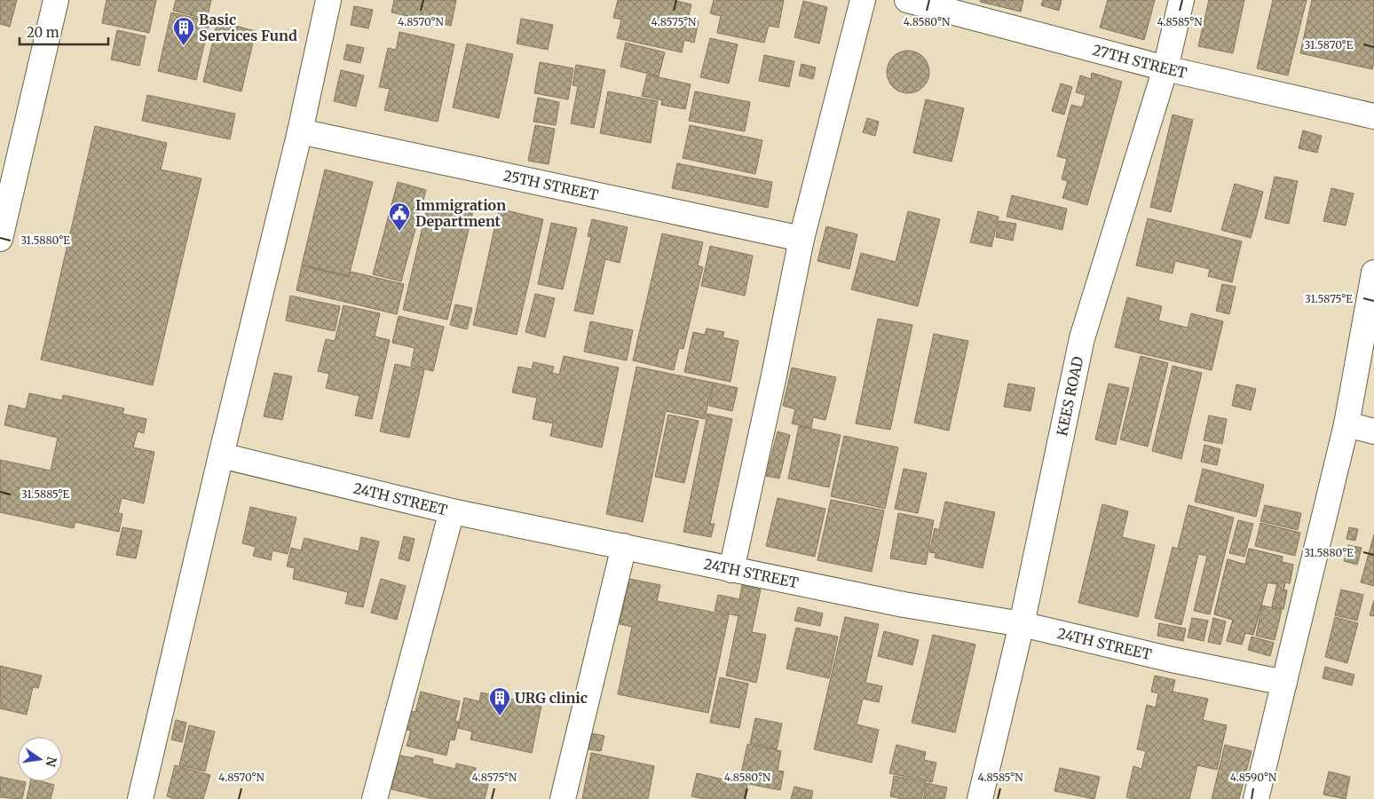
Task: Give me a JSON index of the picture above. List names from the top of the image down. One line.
{"streets":{"street":["27TH STREET","25TH STREET","KEES ROAD","24TH STREET"]},"crossings":[["27TH STREET","KEES ROAD"],["KEES ROAD","24TH STREET"]],"places":{"building":["Basic Services Fund","URG clinic"],"public building":["Immigration Department"]},"scale_bar":"20 m","north":"right","coordinates":["4.8570°N","4.8575°N","4.8580°N","4.8585°N","31.5870°E","31.5880°E","31.5875°E","31.5885°E","4.8590°N"]}
